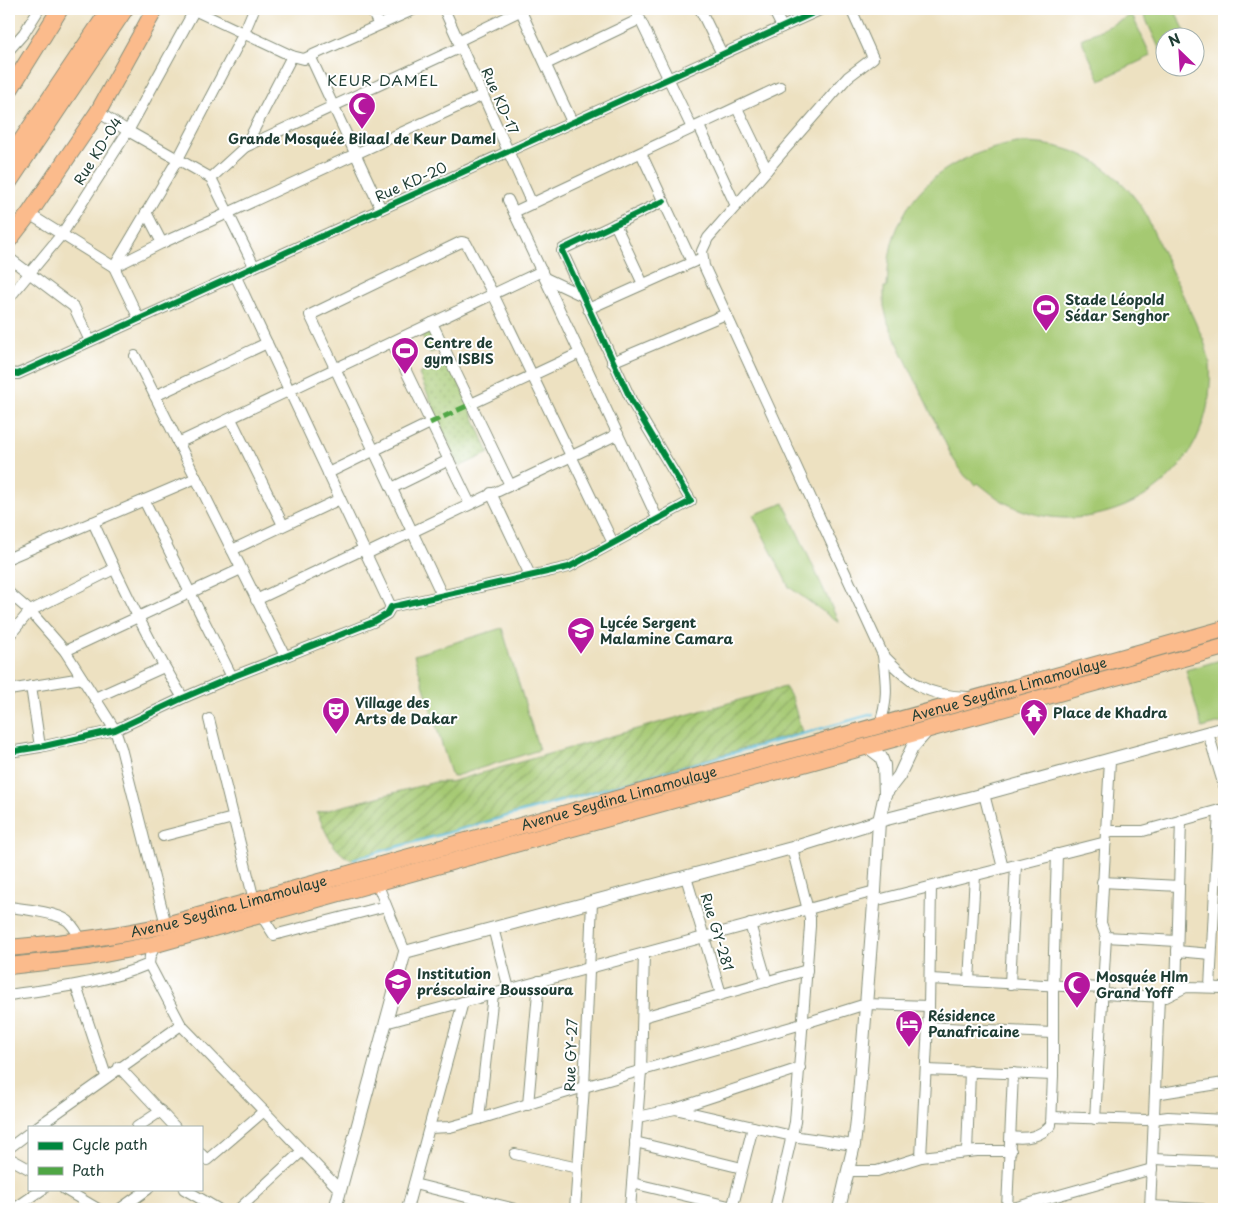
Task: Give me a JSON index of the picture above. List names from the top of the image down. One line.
{"streets":{"main road":["Avenue Seydina Limamoulaye"],"street":["Rue KD-17","Rue KD-04","Rue KD-20","Rue GY-281","Rue GY-27"]},"crossings":[["Rue KD-17","Rue KD-20"]],"districts":["KEUR DAMEL"],"places":{"mosque":["Grande Mosquée Bilaal de Keur Damel","Mosquée Hlm Grand Yoff"],"sports":["Stade Léopold Sédar Senghor","Centre de gym ISBIS"],"school or university":["Lycée Sergent Malamine Camara","Institution préscolaire Boussoura"],"theatre":["Village des Arts de Dakar"],"temple":["Place de Khadra"],"hotel":["Résidence Panafricaine"]},"legend":["Cycle path","Path"],"north":"top left"}
